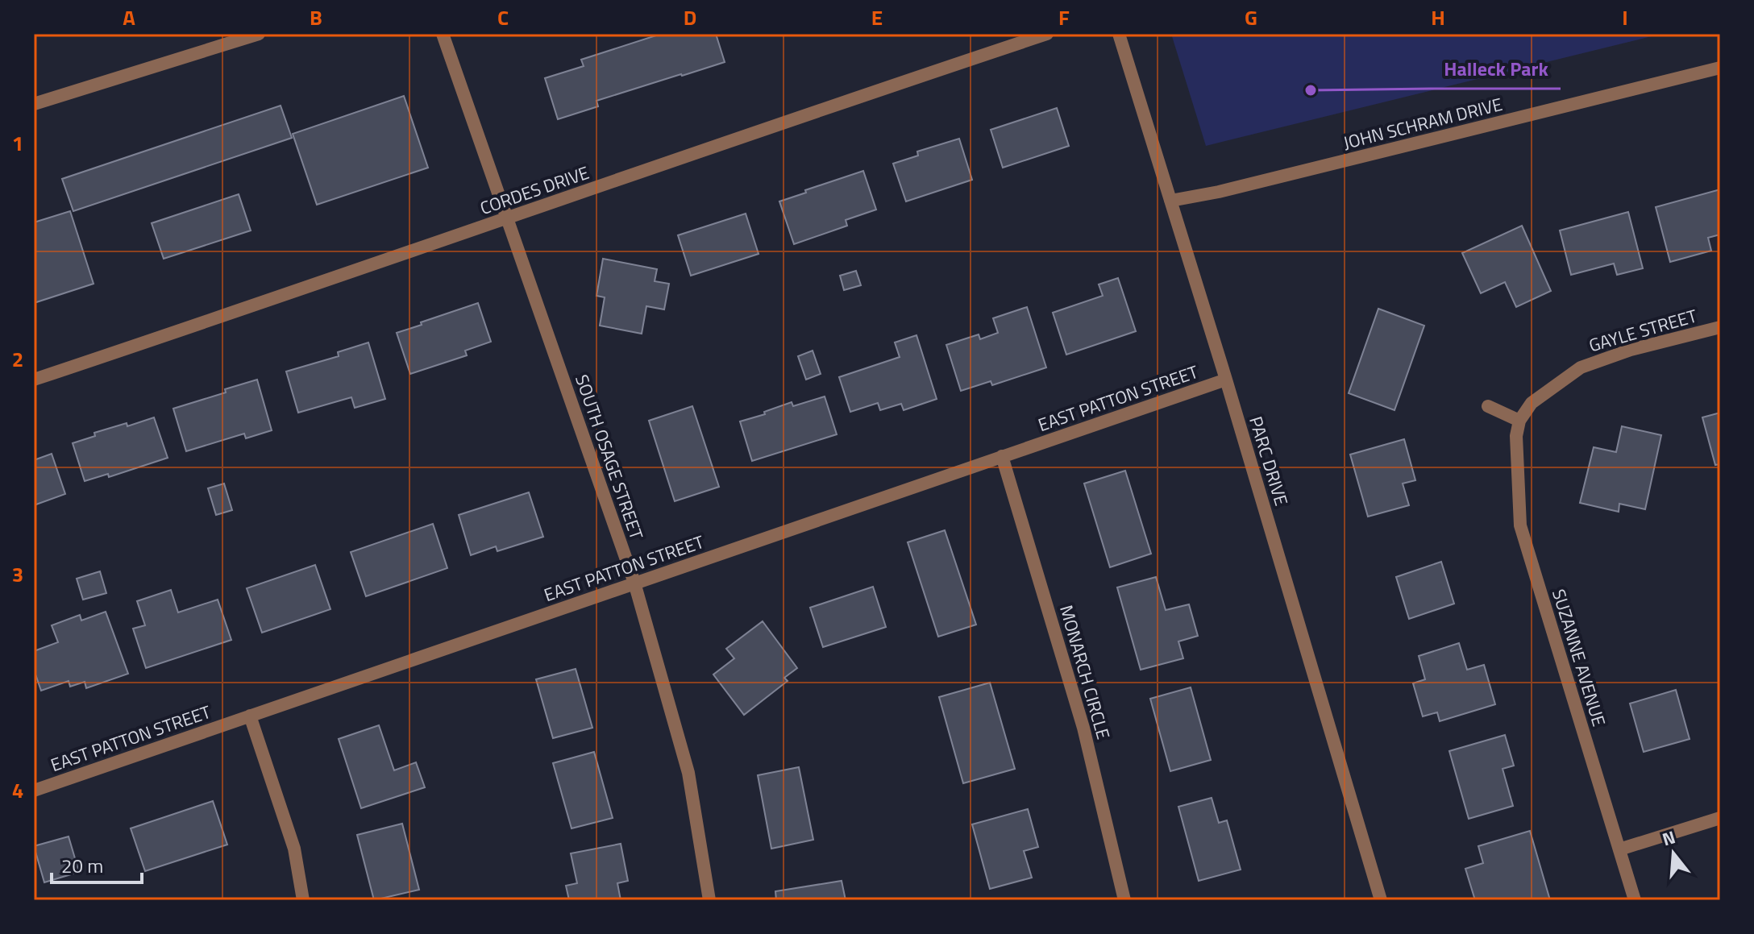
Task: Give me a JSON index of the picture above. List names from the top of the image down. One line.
{"streets":{"street":["JOHN SCHRAM DRIVE","CORDES DRIVE","GAYLE STREET","EAST PATTON STREET","SOUTH OSAGE STREET","PARC DRIVE","SUZANNE AVENUE","MONARCH CIRCLE"]},"crossings":[["JOHN SCHRAM DRIVE","PARC DRIVE"],["CORDES DRIVE","SOUTH OSAGE STREET"],["GAYLE STREET","SUZANNE AVENUE"],["EAST PATTON STREET","SOUTH OSAGE STREET"],["EAST PATTON STREET","PARC DRIVE"],["EAST PATTON STREET","MONARCH CIRCLE"]],"places":["Halleck Park"],"scale_bar":"20 m","north":"top","grid":{"columns":["A","B","C","D","E","F","G","H","I"],"rows":["1","2","3","4"]}}
